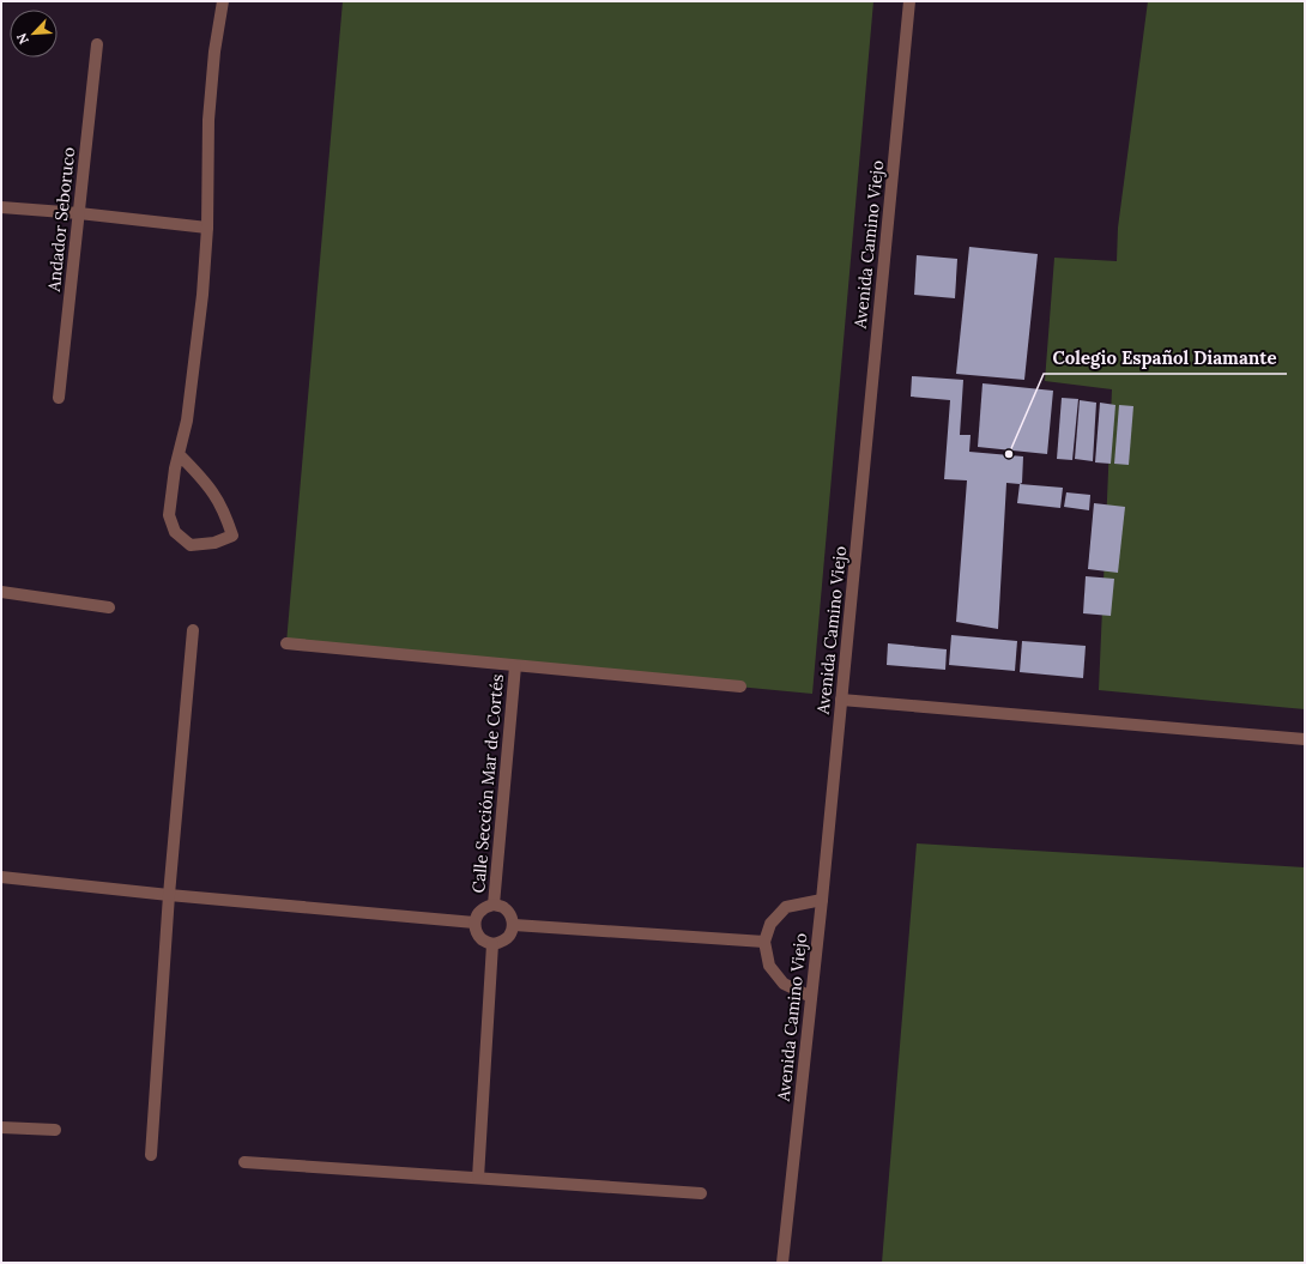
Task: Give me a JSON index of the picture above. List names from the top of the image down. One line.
{"streets":{"street":["Andador Seboruco","Avenida Camino Viejo","Calle Sección Mar de Cortés"]},"places":["Colegio Español Diamante"],"north":"bottom left"}
